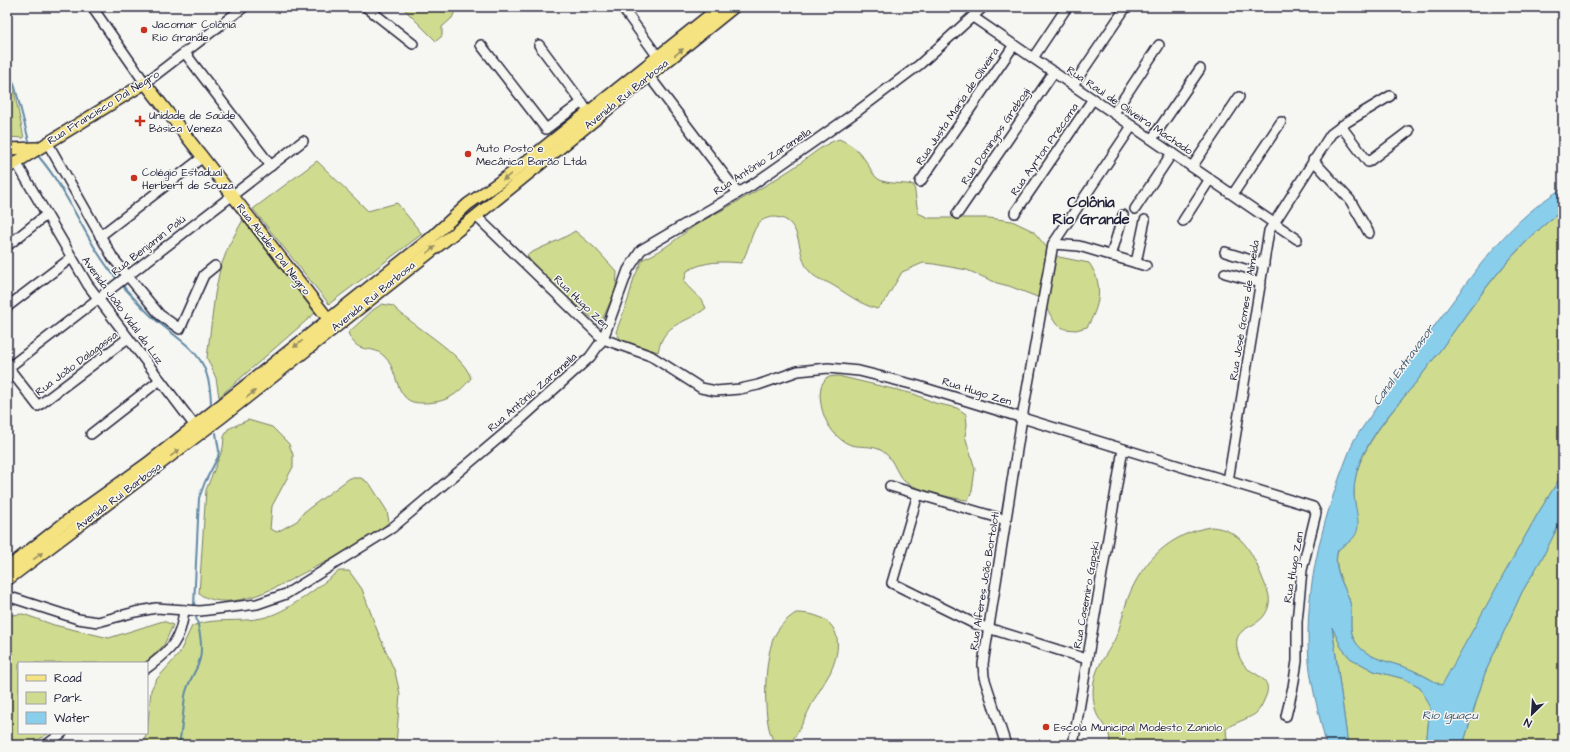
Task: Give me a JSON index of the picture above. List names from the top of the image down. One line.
{"streets":{"main road":["Avenida Rui Barbosa","Rua Francisco Dal Negro","Rua Alcides Dal Negro"],"street":["Rua Justa Maria de Oliveira","Rua Raul de Oliveira Machado","Rua Domingos Grebogi","Rua Ayrton Précoma","Rua Antônio Zaramella","Rua Benjamin Palú","Rua Hugo Zen","Avenida João Vidal da Luz","Rua José Gomes de Almeida","Rua João Dalagassa","Rua Alferes João Bortoloti","Rua Casemiro Gapski"]},"crossings":[["Avenida Rui Barbosa","Rua Alcides Dal Negro"],["Avenida Rui Barbosa","Rua Hugo Zen"],["Avenida Rui Barbosa","Avenida João Vidal da Luz"],["Rua Justa Maria de Oliveira","Rua Raul de Oliveira Machado"],["Rua Francisco Dal Negro","Rua Alcides Dal Negro"],["Rua Francisco Dal Negro","Avenida João Vidal da Luz"],["Rua Raul de Oliveira Machado","Rua Domingos Grebogi"],["Rua Raul de Oliveira Machado","Rua Ayrton Précoma"],["Rua Raul de Oliveira Machado","Rua Antônio Zaramella"],["Rua Raul de Oliveira Machado","Rua José Gomes de Almeida"],["Rua Antônio Zaramella","Rua Hugo Zen"],["Rua Benjamin Palú","Rua Alcides Dal Negro"],["Rua Benjamin Palú","Avenida João Vidal da Luz"],["Rua Benjamin Palú","Rua João Dalagassa"],["Rua Hugo Zen","Rua José Gomes de Almeida"],["Rua Hugo Zen","Rua Alferes João Bortoloti"],["Rua Hugo Zen","Rua Casemiro Gapski"],["Avenida João Vidal da Luz","Rua João Dalagassa"]],"districts":["Colônia Rio Grande"],"water":["Canal Extravasor","Rio Iguaçu"],"places":{"other":["Jacomar Colônia Rio Grande","Auto Posto e Mecânica Barão Ltda","Colégio Estadual Herbert de Souza","Escola Municipal Modesto Zaniolo"],"health":["Unidade de Saúde Básica Veneza"]},"legend":["Road","Park","Water"],"north":"bottom left"}
